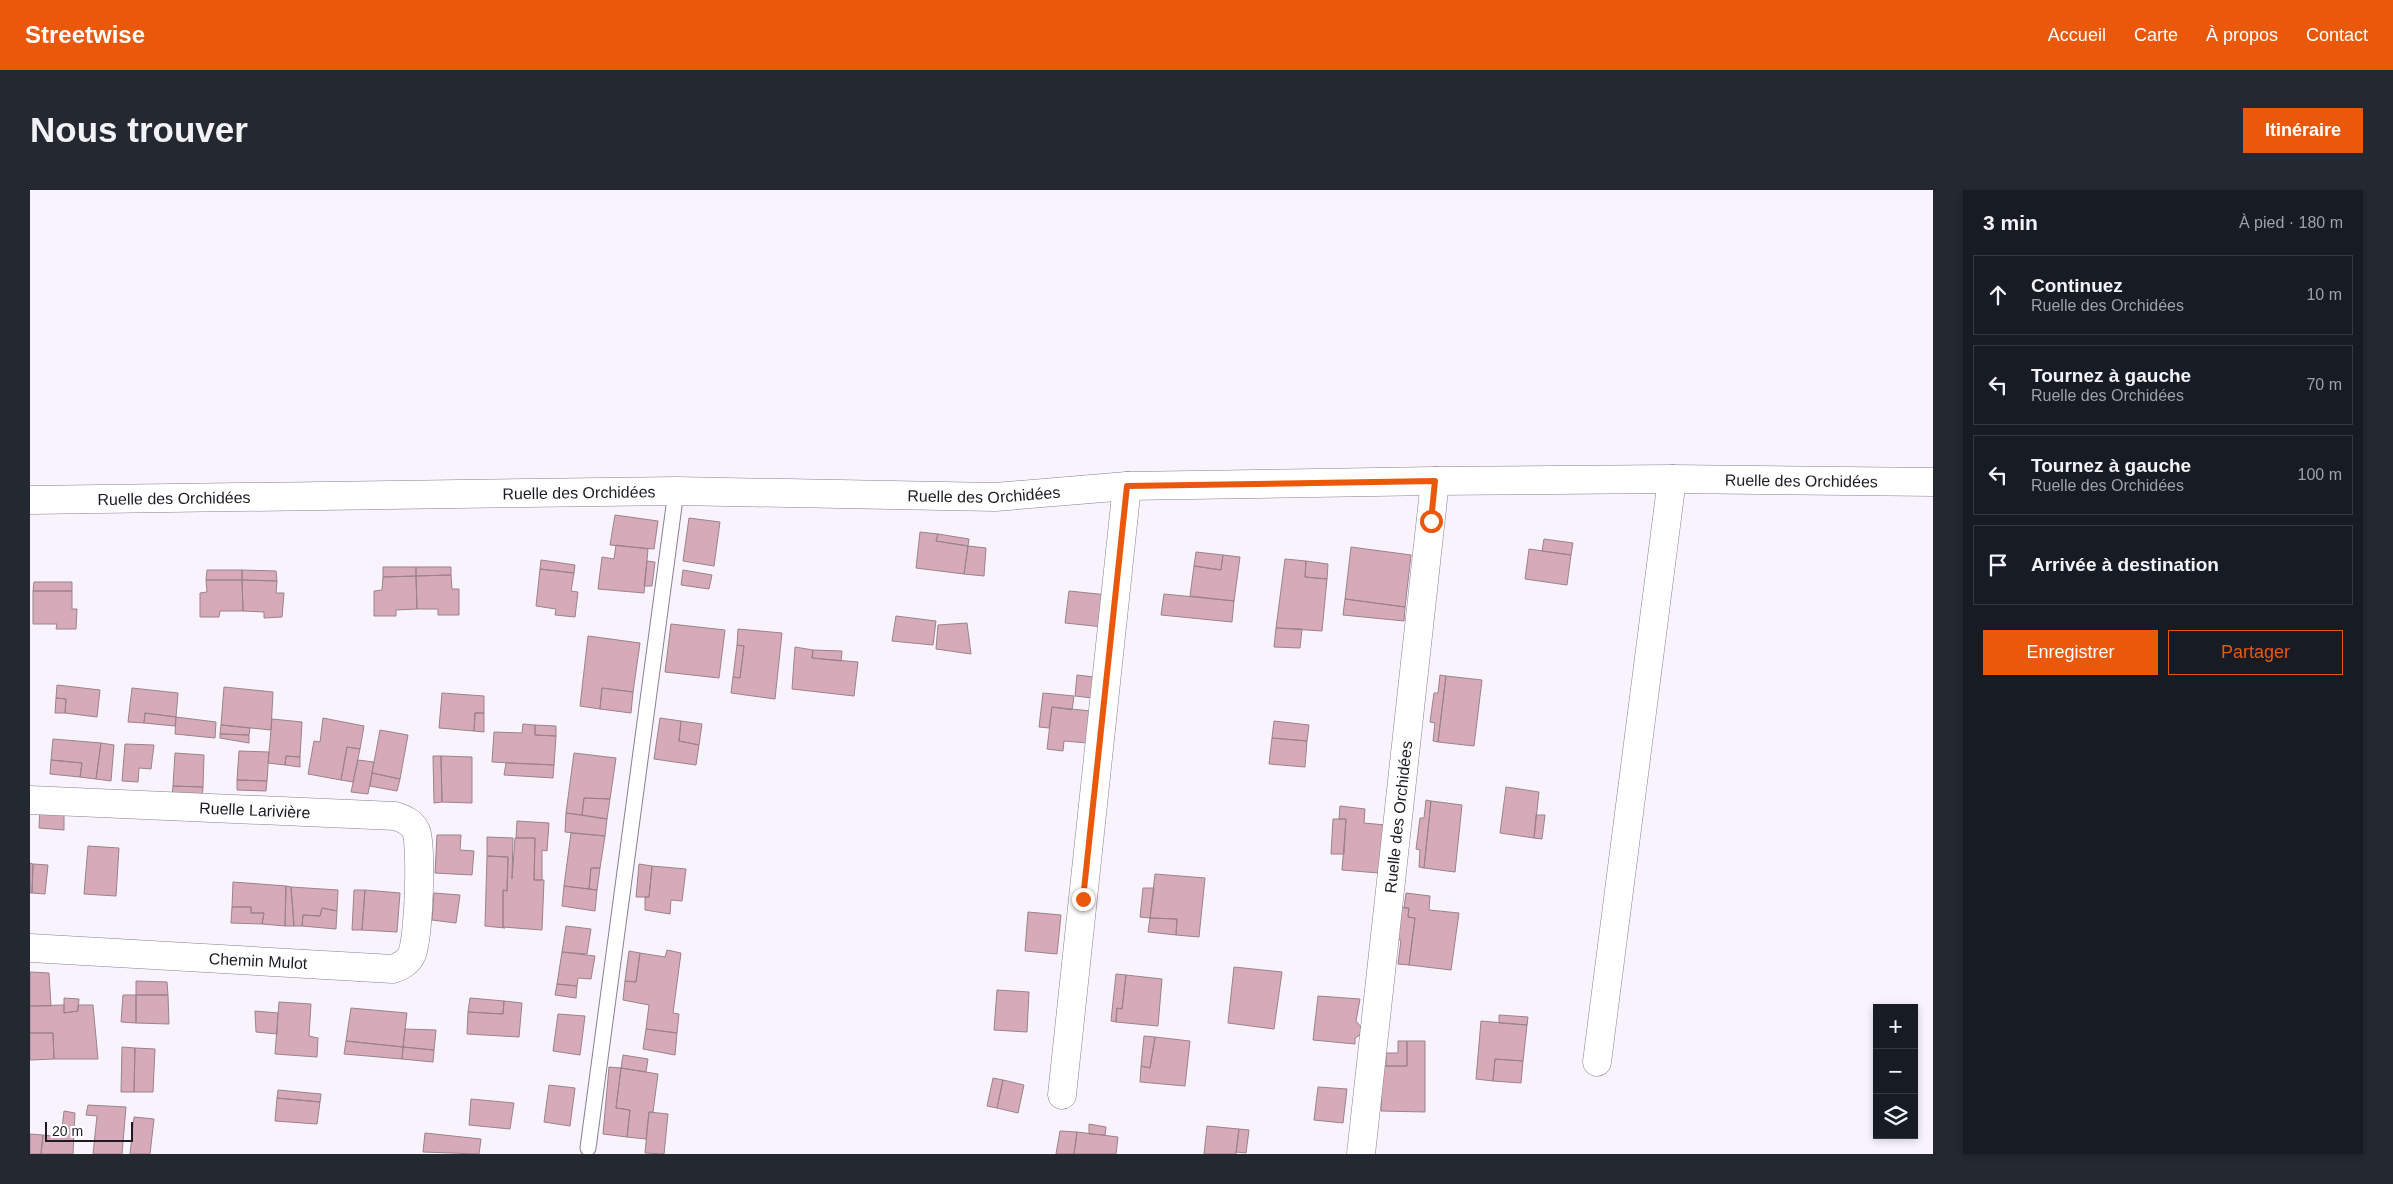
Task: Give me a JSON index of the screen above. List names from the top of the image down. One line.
{"streets":{"street":["Ruelle des Orchidées","Ruelle Larivière","Chemin Mulot"]},"crossings":[["Ruelle Larivière","Chemin Mulot"]],"scale_bar":"20 m","page":{"header":"Streetwise","nav":["Accueil","Carte","À propos","Contact"],"buttons":["Itinéraire",["Enregistrer","Partager"]],"title":"Nous trouver","heading":["3 min","À pied · 180 m"],"list":[["Continuez","Ruelle des Orchidées","10 m"],["Tournez à gauche","Ruelle des Orchidées","70 m"],["Tournez à gauche","Ruelle des Orchidées","100 m"],"Arrivée à destination"],"map_buttons":["+","−"],"scale":"20 m"}}
